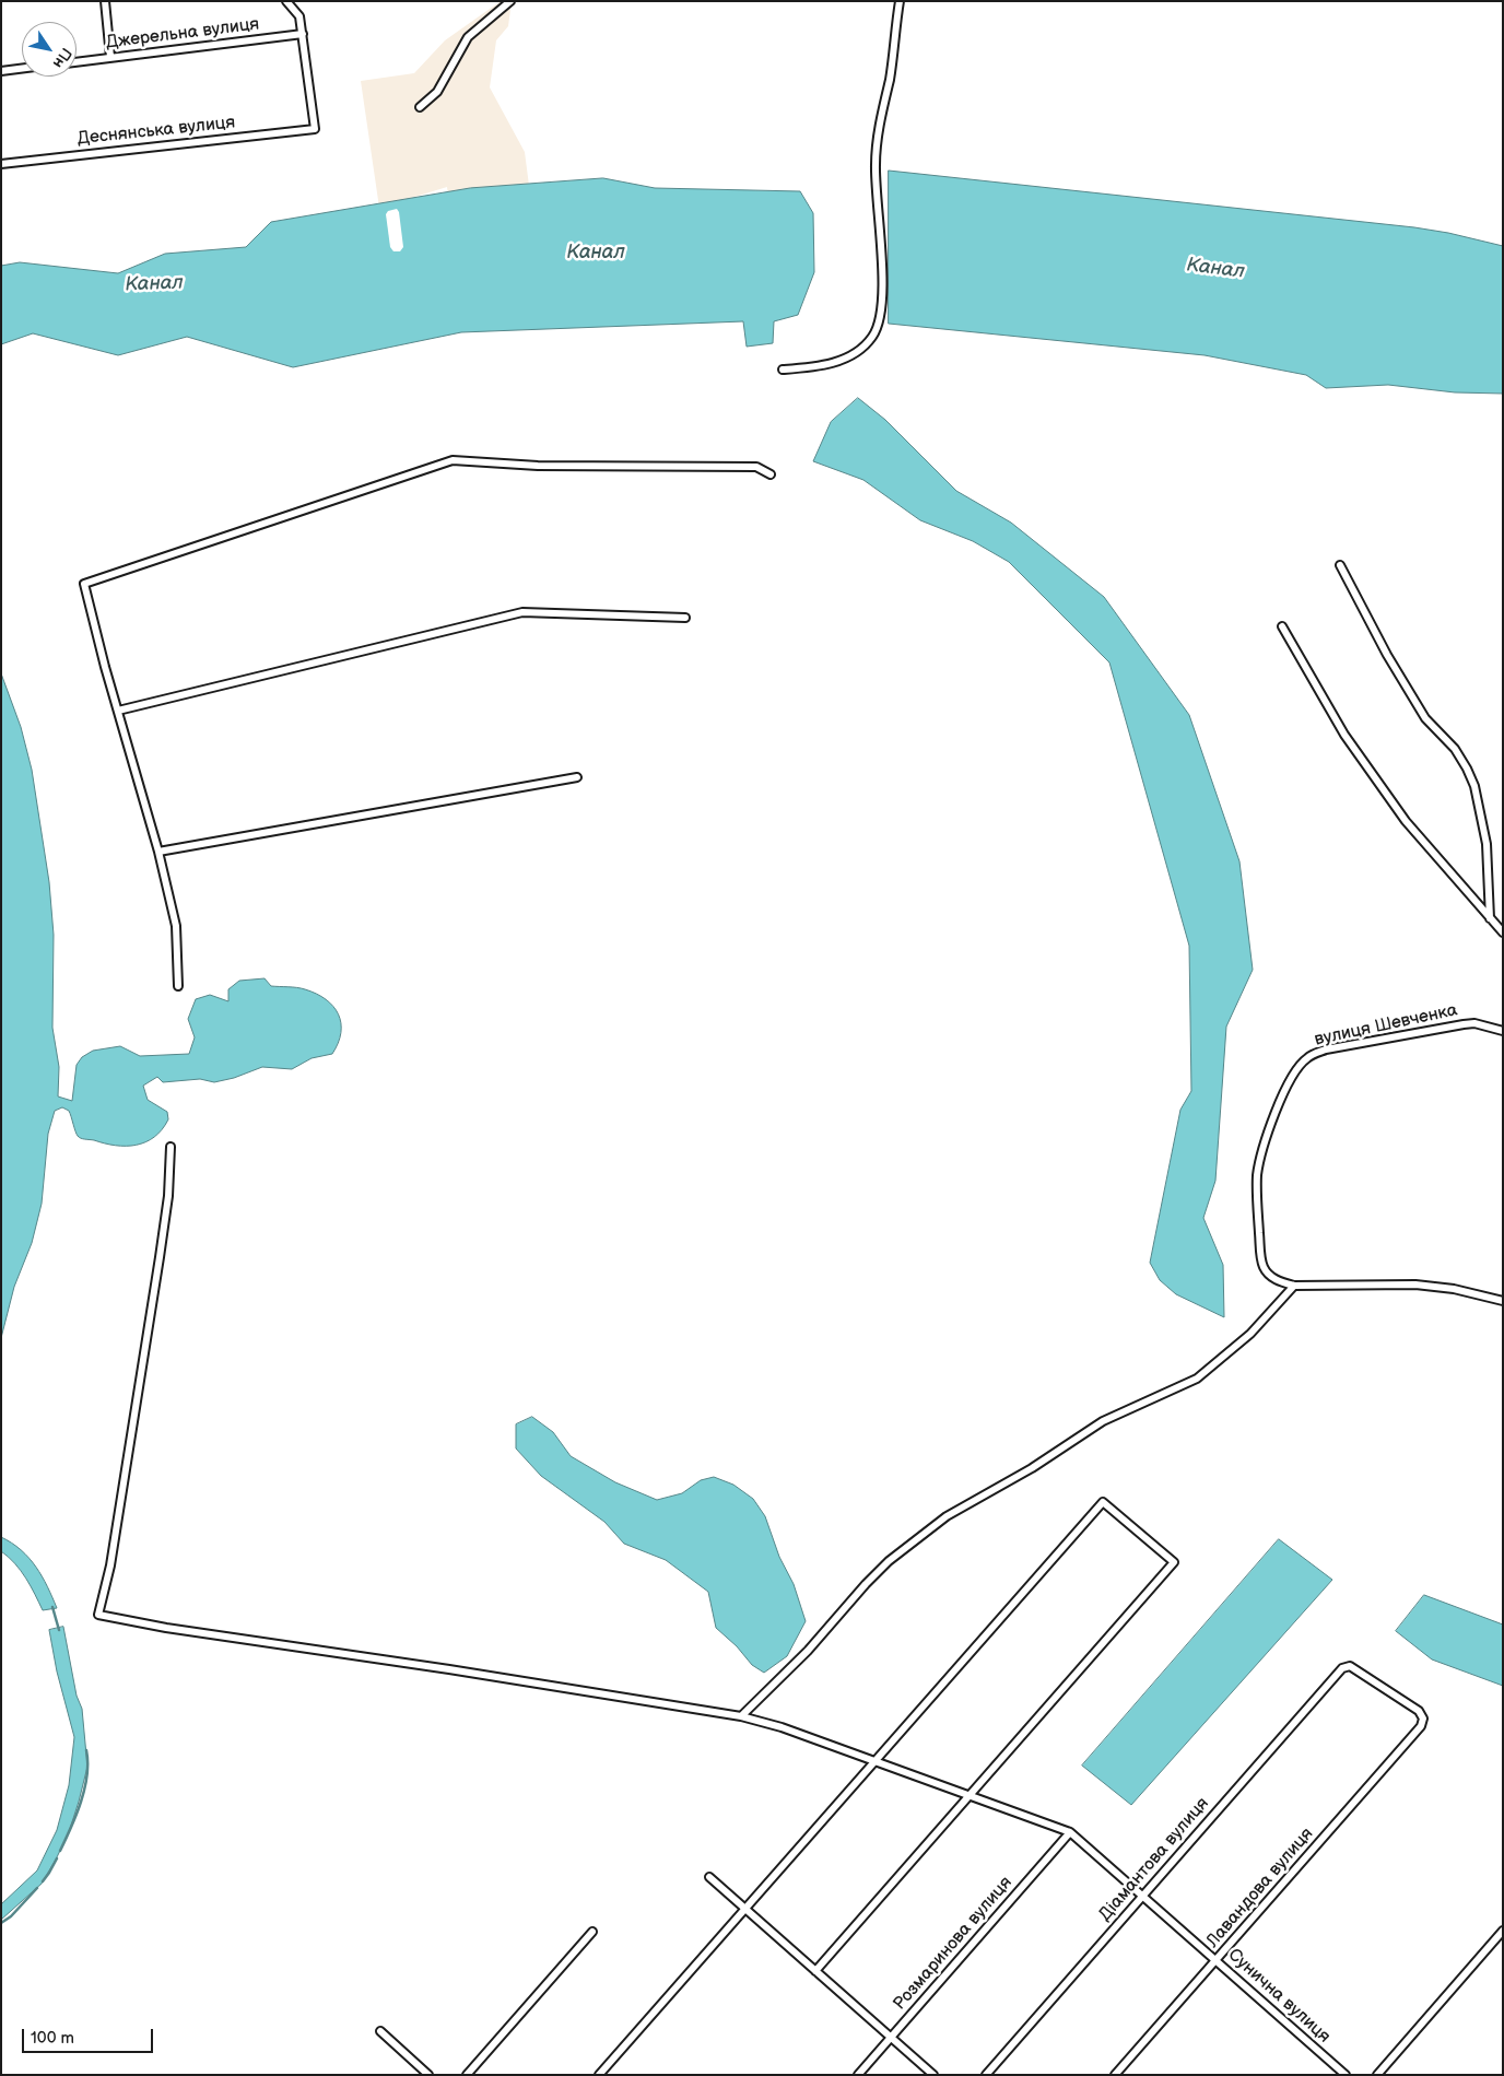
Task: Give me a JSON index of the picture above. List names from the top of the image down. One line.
{"streets":{"street":["Джерельна вулиця","Деснянська вулиця","вулиця Шевченка","Діамантова вулиця","Лавандова вулиця","Розмаринова вулиця","Сунична вулиця"]},"crossings":[["Джерельна вулиця","Деснянська вулиця"],["Діамантова вулиця","Лавандова вулиця"],["Діамантова вулиця","Сунична вулиця"],["Лавандова вулиця","Сунична вулиця"],["Розмаринова вулиця","Сунична вулиця"]],"water":["Канал"],"scale_bar":"100 m","north":"bottom right"}
